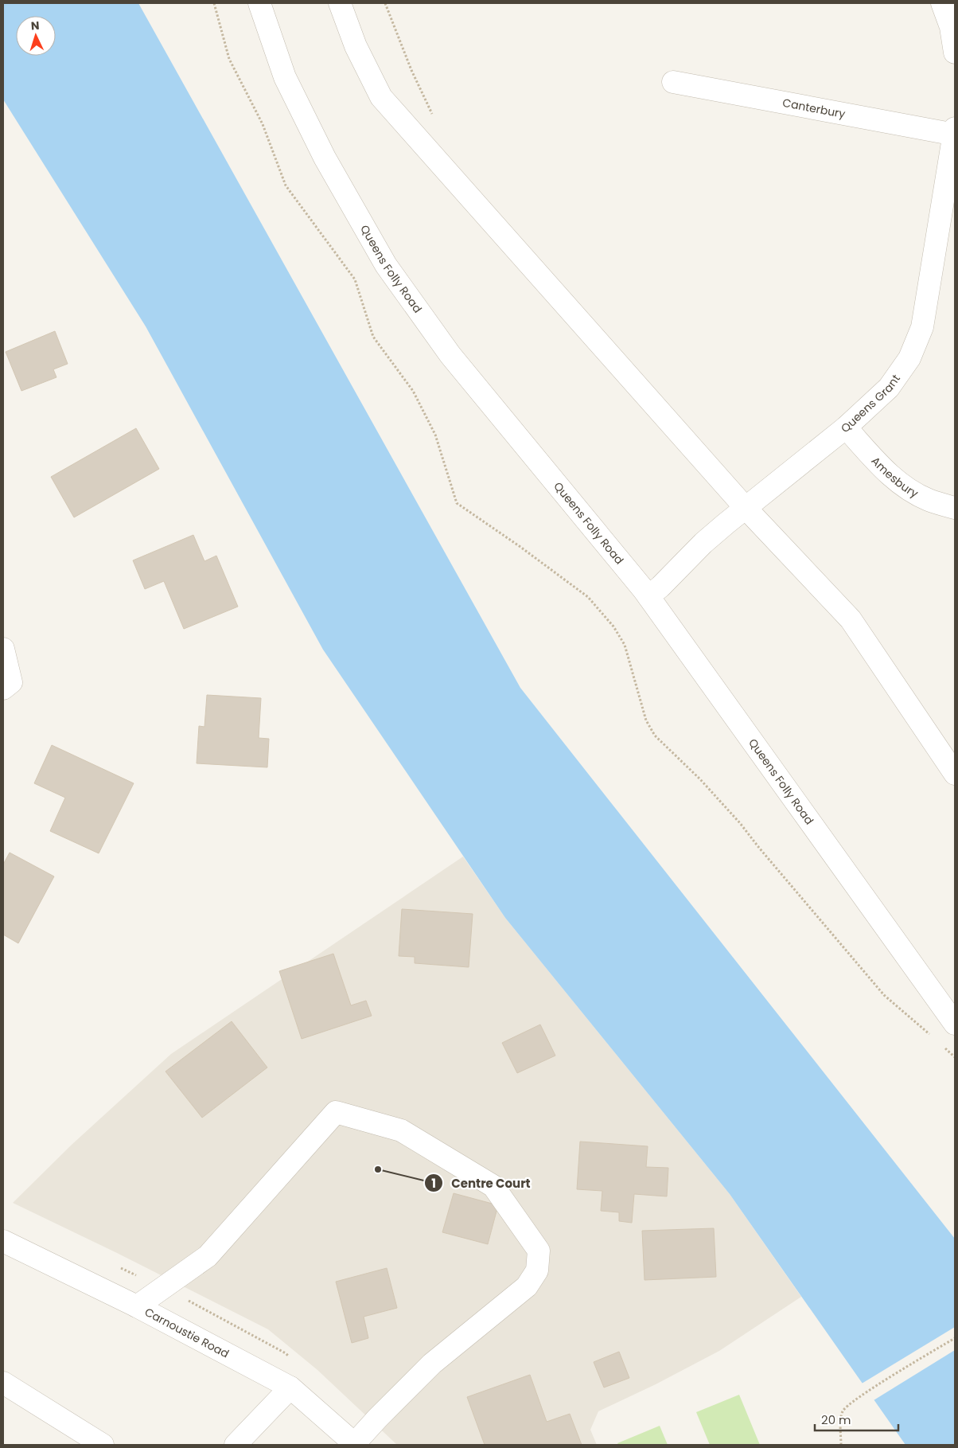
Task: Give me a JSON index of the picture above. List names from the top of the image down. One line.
{"streets":{"street":["Canterbury","Queens Folly Road","Queens Grant","Amesbury","Carnoustie Road"]},"crossings":[["Canterbury","Queens Grant"],["Queens Folly Road","Queens Grant"],["Queens Grant","Amesbury"]],"places":["Centre Court"],"scale_bar":"20 m","north":"top"}
